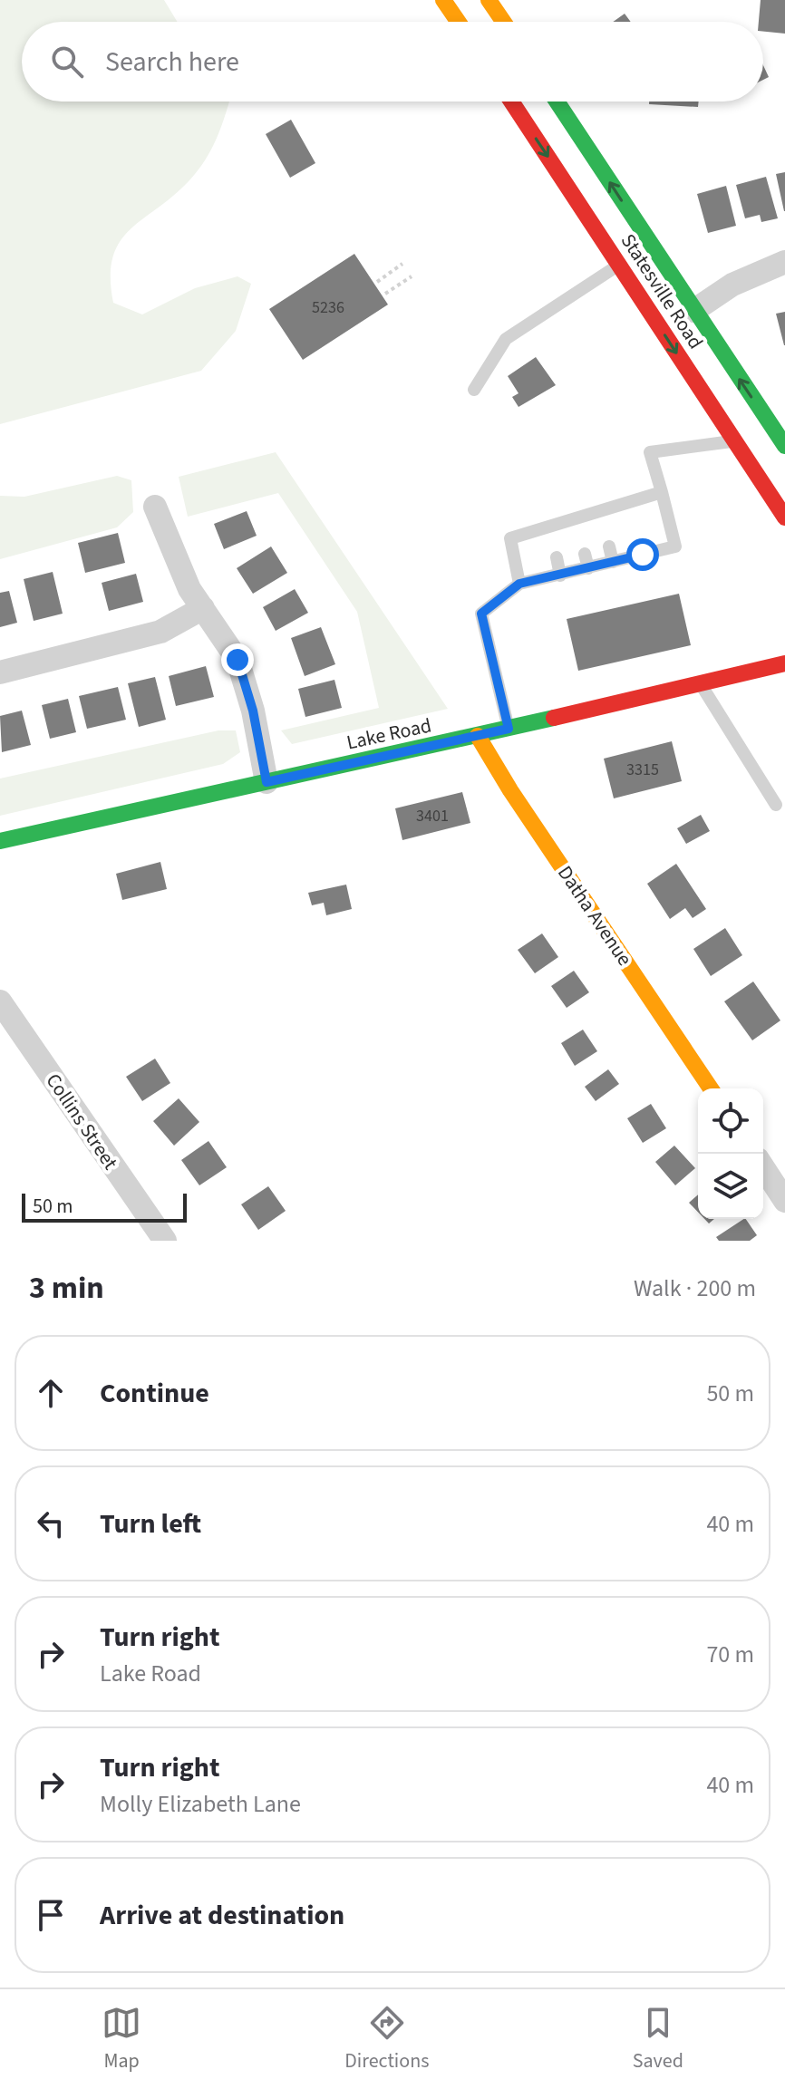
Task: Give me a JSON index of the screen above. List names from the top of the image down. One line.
{"streets":{"street":["Statesville Road","Lake Road","Datha Avenue","Collins Street"]},"crossings":[["Lake Road","Datha Avenue"]],"house_numbers":["5236","3315","3401"],"scale_bar":"50 m","page":{"search":"Search here","scale":"50 m","heading":["3 min","Walk · 200 m"],"list":[["Continue","50 m"],["Turn left","40 m"],["Turn right","Lake Road","70 m"],["Turn right","Molly Elizabeth Lane","40 m"],"Arrive at destination"],"nav":["Map","Directions","Saved"]}}
